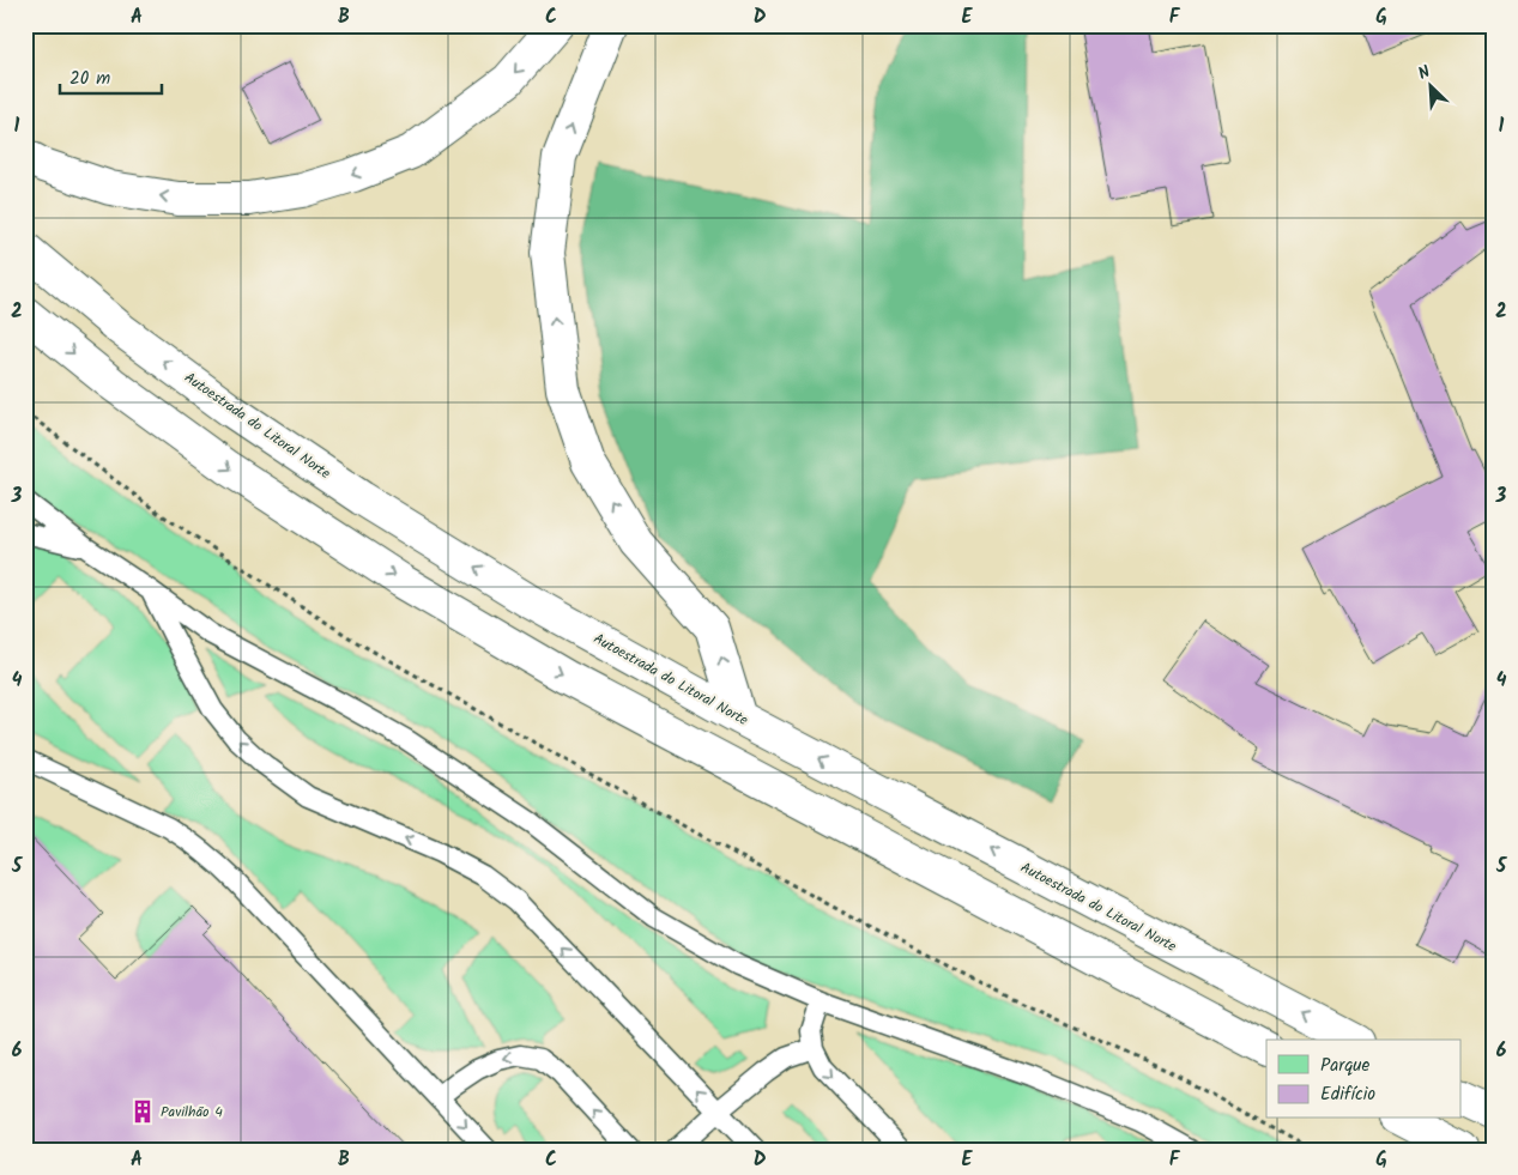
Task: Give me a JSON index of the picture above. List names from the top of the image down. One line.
{"streets":{"highway":["Autoestrada do Litoral Norte"]},"places":{"building":["Pavilhão 4"]},"legend":["Parque","Edifício"],"scale_bar":"20 m","north":"top left","grid":{"columns":["A","B","C","D","E","F","G"],"rows":["1","2","3","4","5","6"]}}
